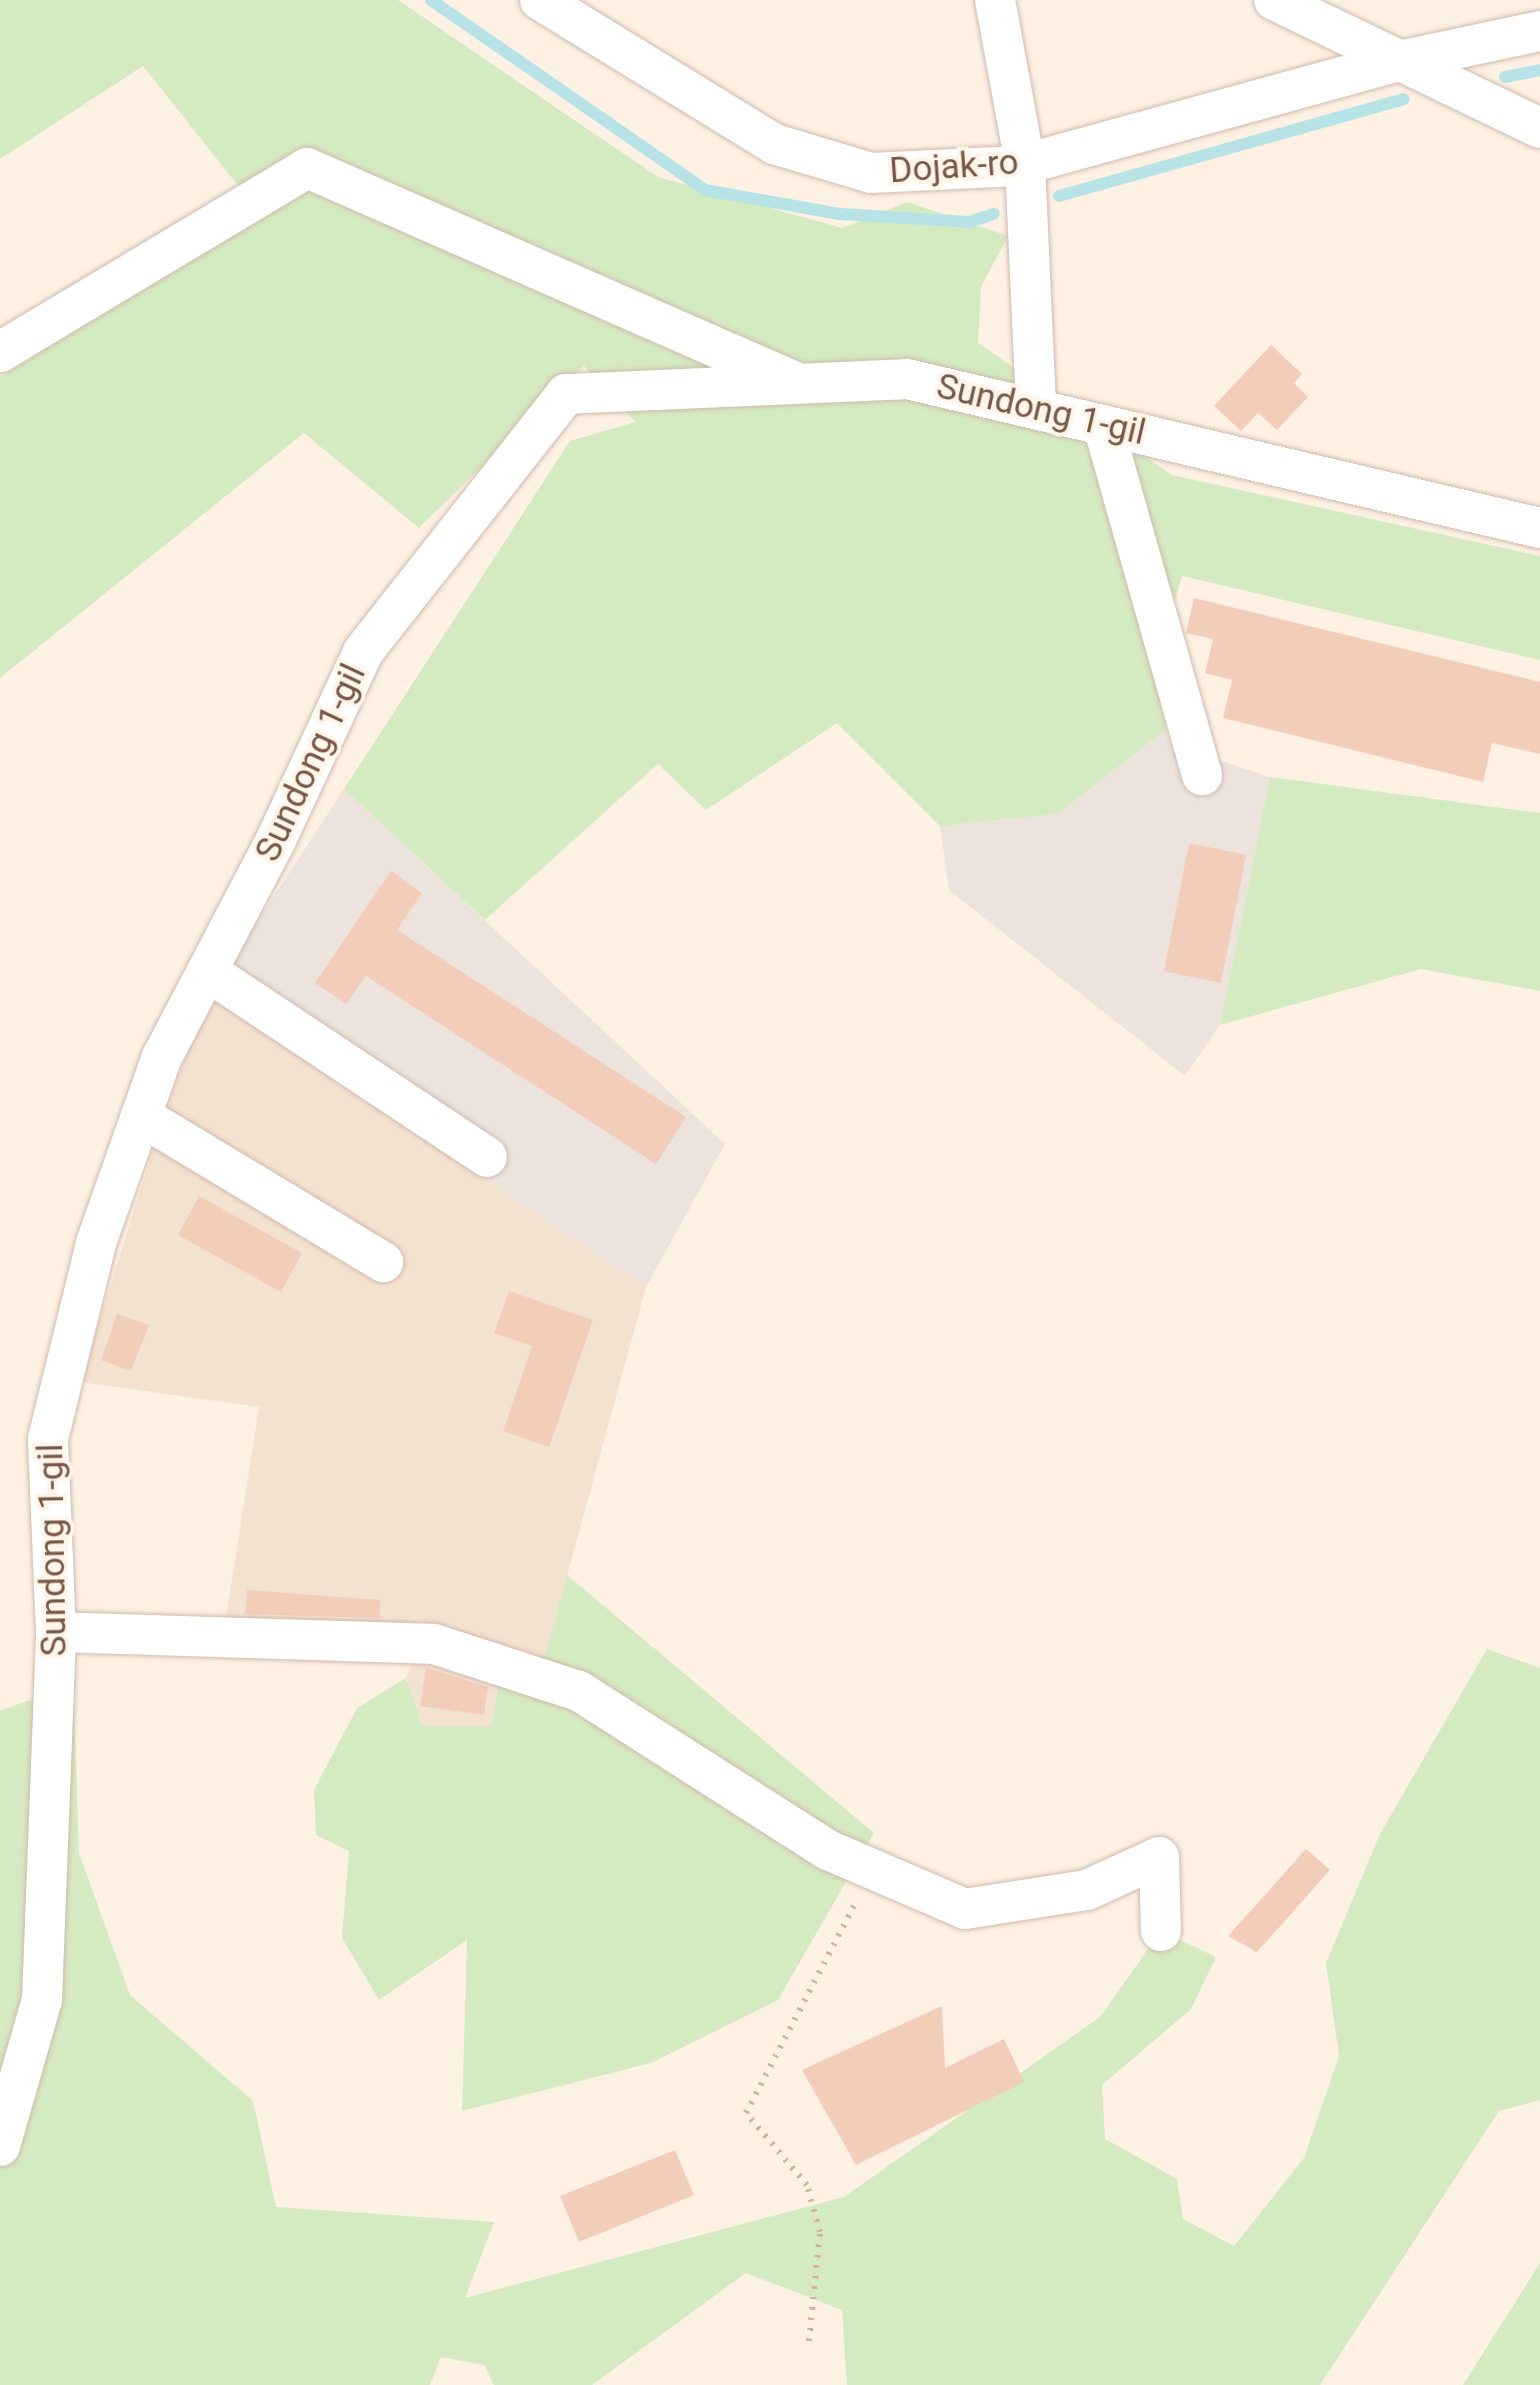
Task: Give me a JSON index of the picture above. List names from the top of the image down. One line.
{"streets":{"street":["Dojak-ro","Sundong 1-gil"]}}
